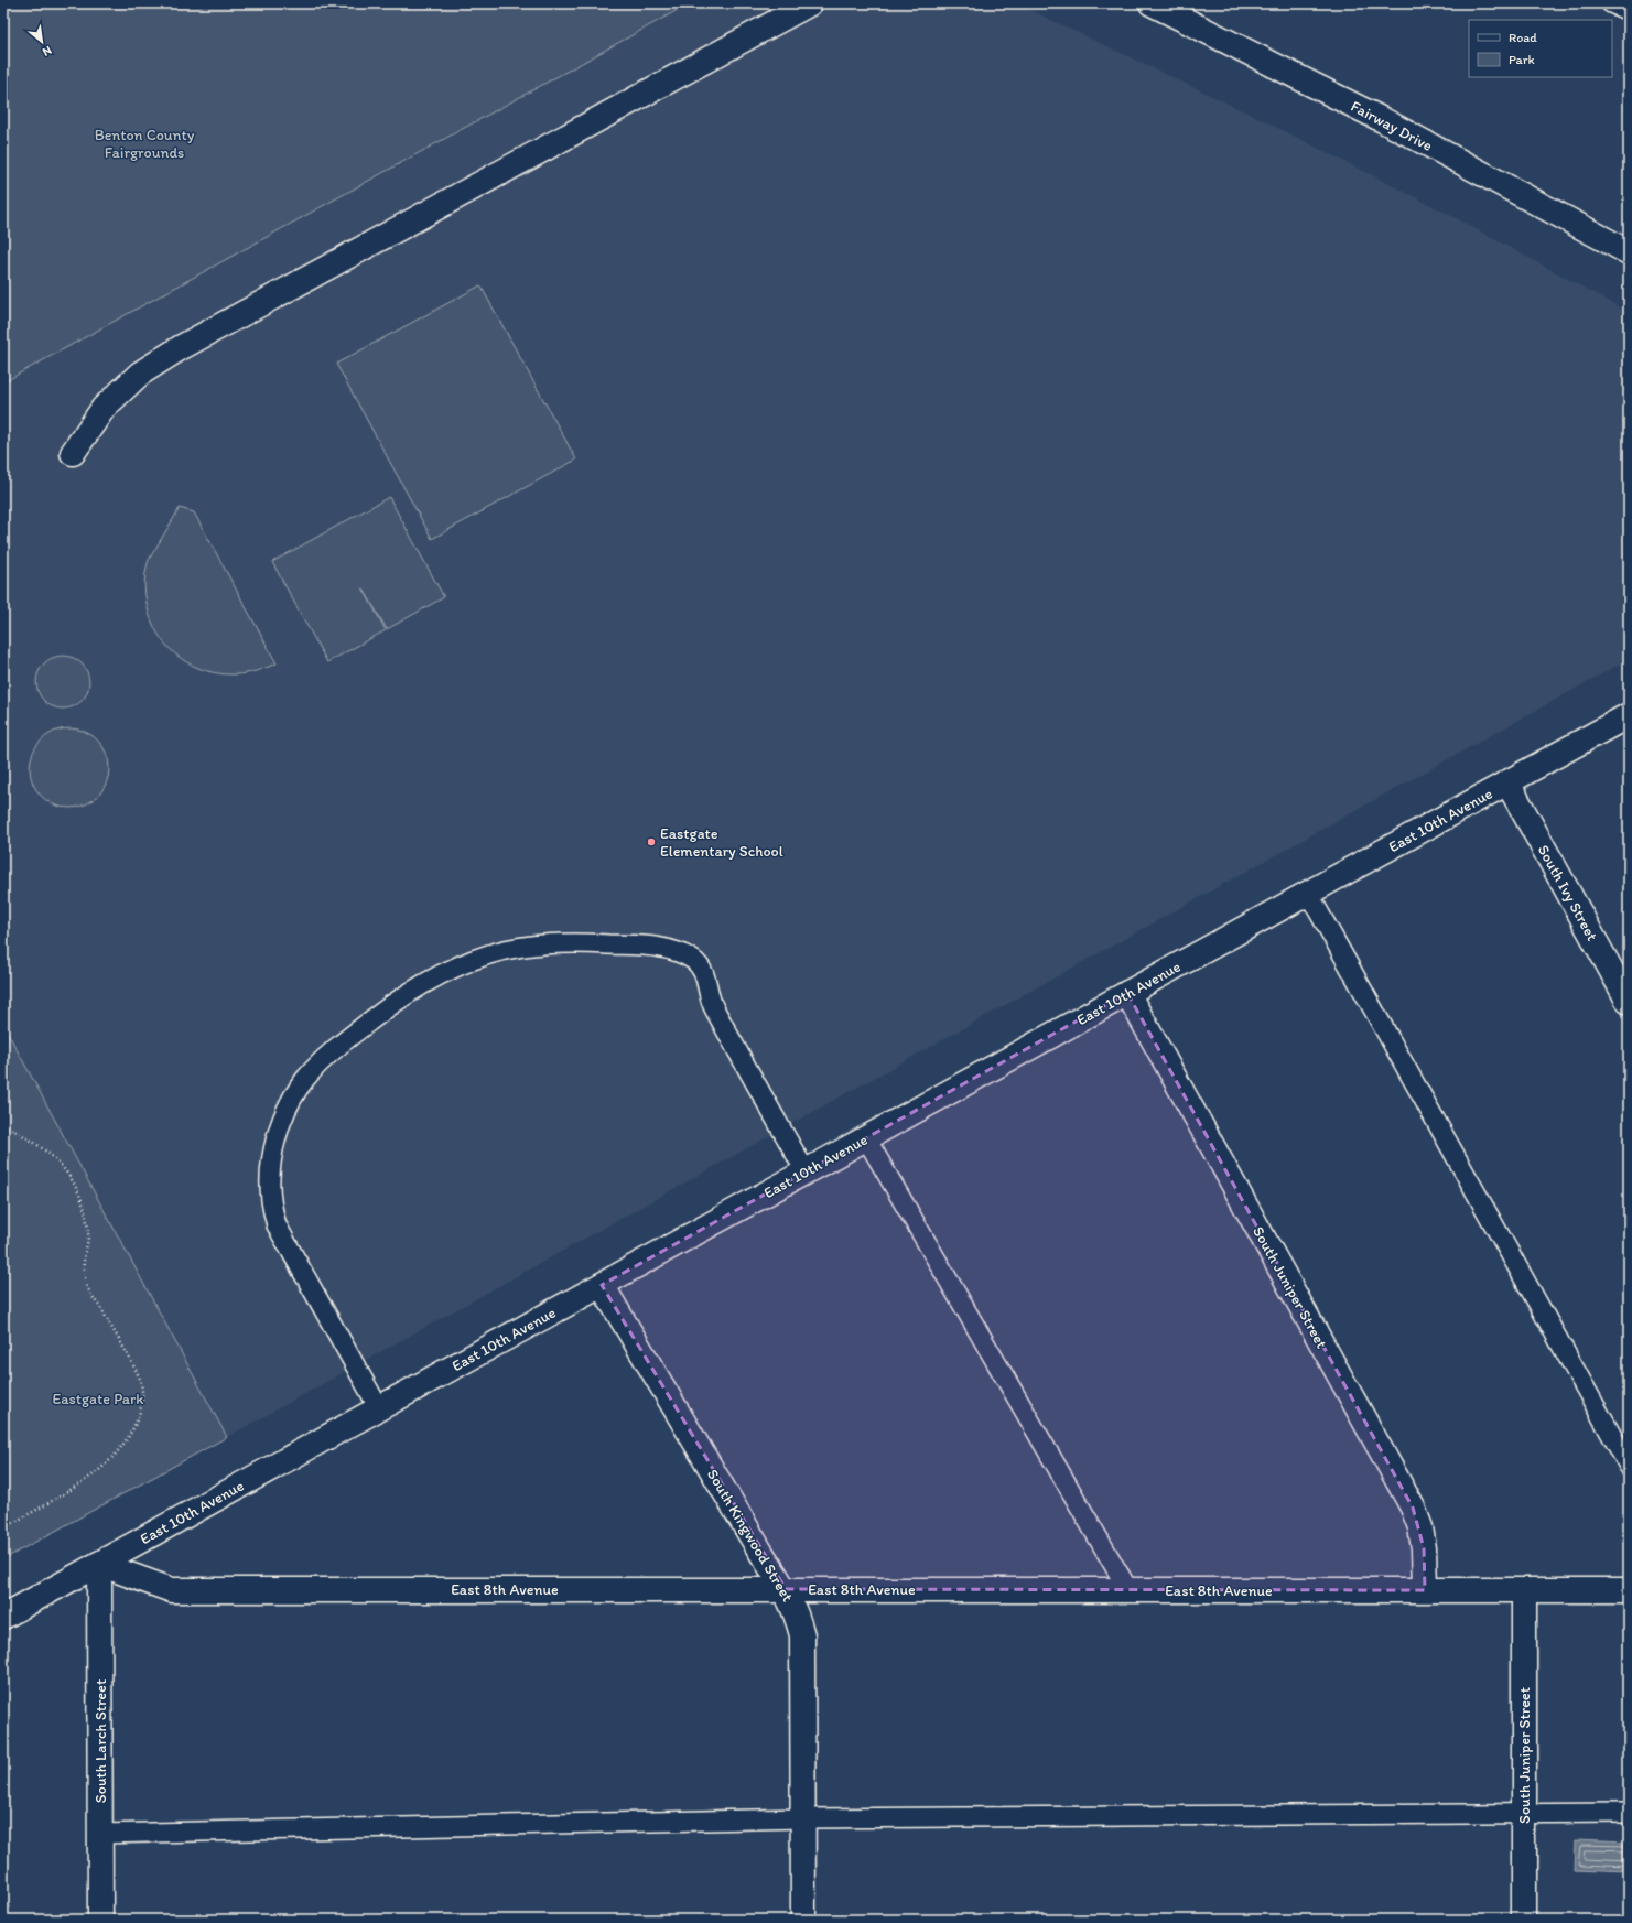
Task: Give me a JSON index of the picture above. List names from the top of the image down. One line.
{"streets":{"street":["Fairway Drive","East 10th Avenue","South Ivy Street","South Juniper Street","South Kingwood Street","East 8th Avenue","South Larch Street"]},"crossings":[["East 10th Avenue","South Ivy Street"],["East 10th Avenue","South Juniper Street"],["East 10th Avenue","South Kingwood Street"],["East 10th Avenue","East 8th Avenue"],["East 10th Avenue","South Larch Street"],["South Juniper Street","East 8th Avenue"],["South Kingwood Street","East 8th Avenue"],["East 8th Avenue","South Larch Street"]],"parks":["Benton County Fairgrounds","Eastgate Park"],"places":["Eastgate Elementary School"],"legend":["Road","Park"],"north":"bottom right"}
